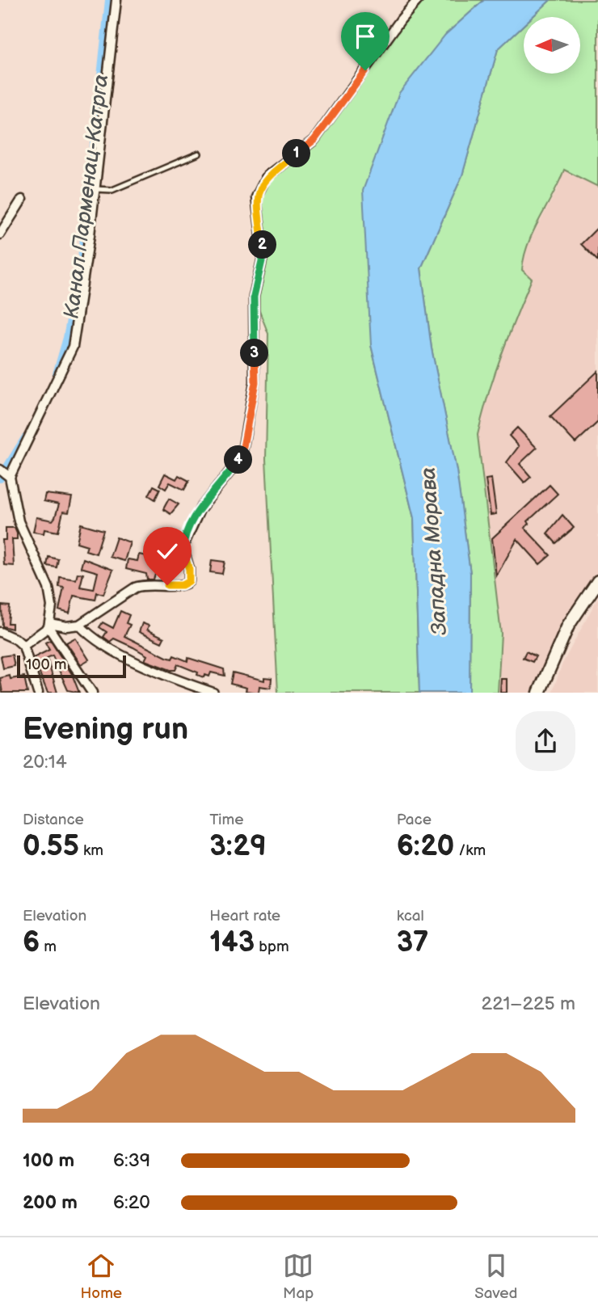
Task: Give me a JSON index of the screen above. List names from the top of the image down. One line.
{"water":["Канал Парменац-Катрга","Западна Морава"],"scale_bar":"100 m","north":"left","page":{"pins":["1","2","3","4"],"scale":"100 m","heading":["Evening run","20:14"],"stats":[["Distance","0.55 km"],["Time","3:29"],["Pace","6:20 /km"],["Elevation","6 m"],["Heart rate","143 bpm"],["kcal","37"]],"chart":["Elevation","221–225 m"],"list":[{"name":"100 m","note":"6:39"},{"name":"200 m","note":"6:20"}],"tabs":["Home","Map","Saved"]}}
